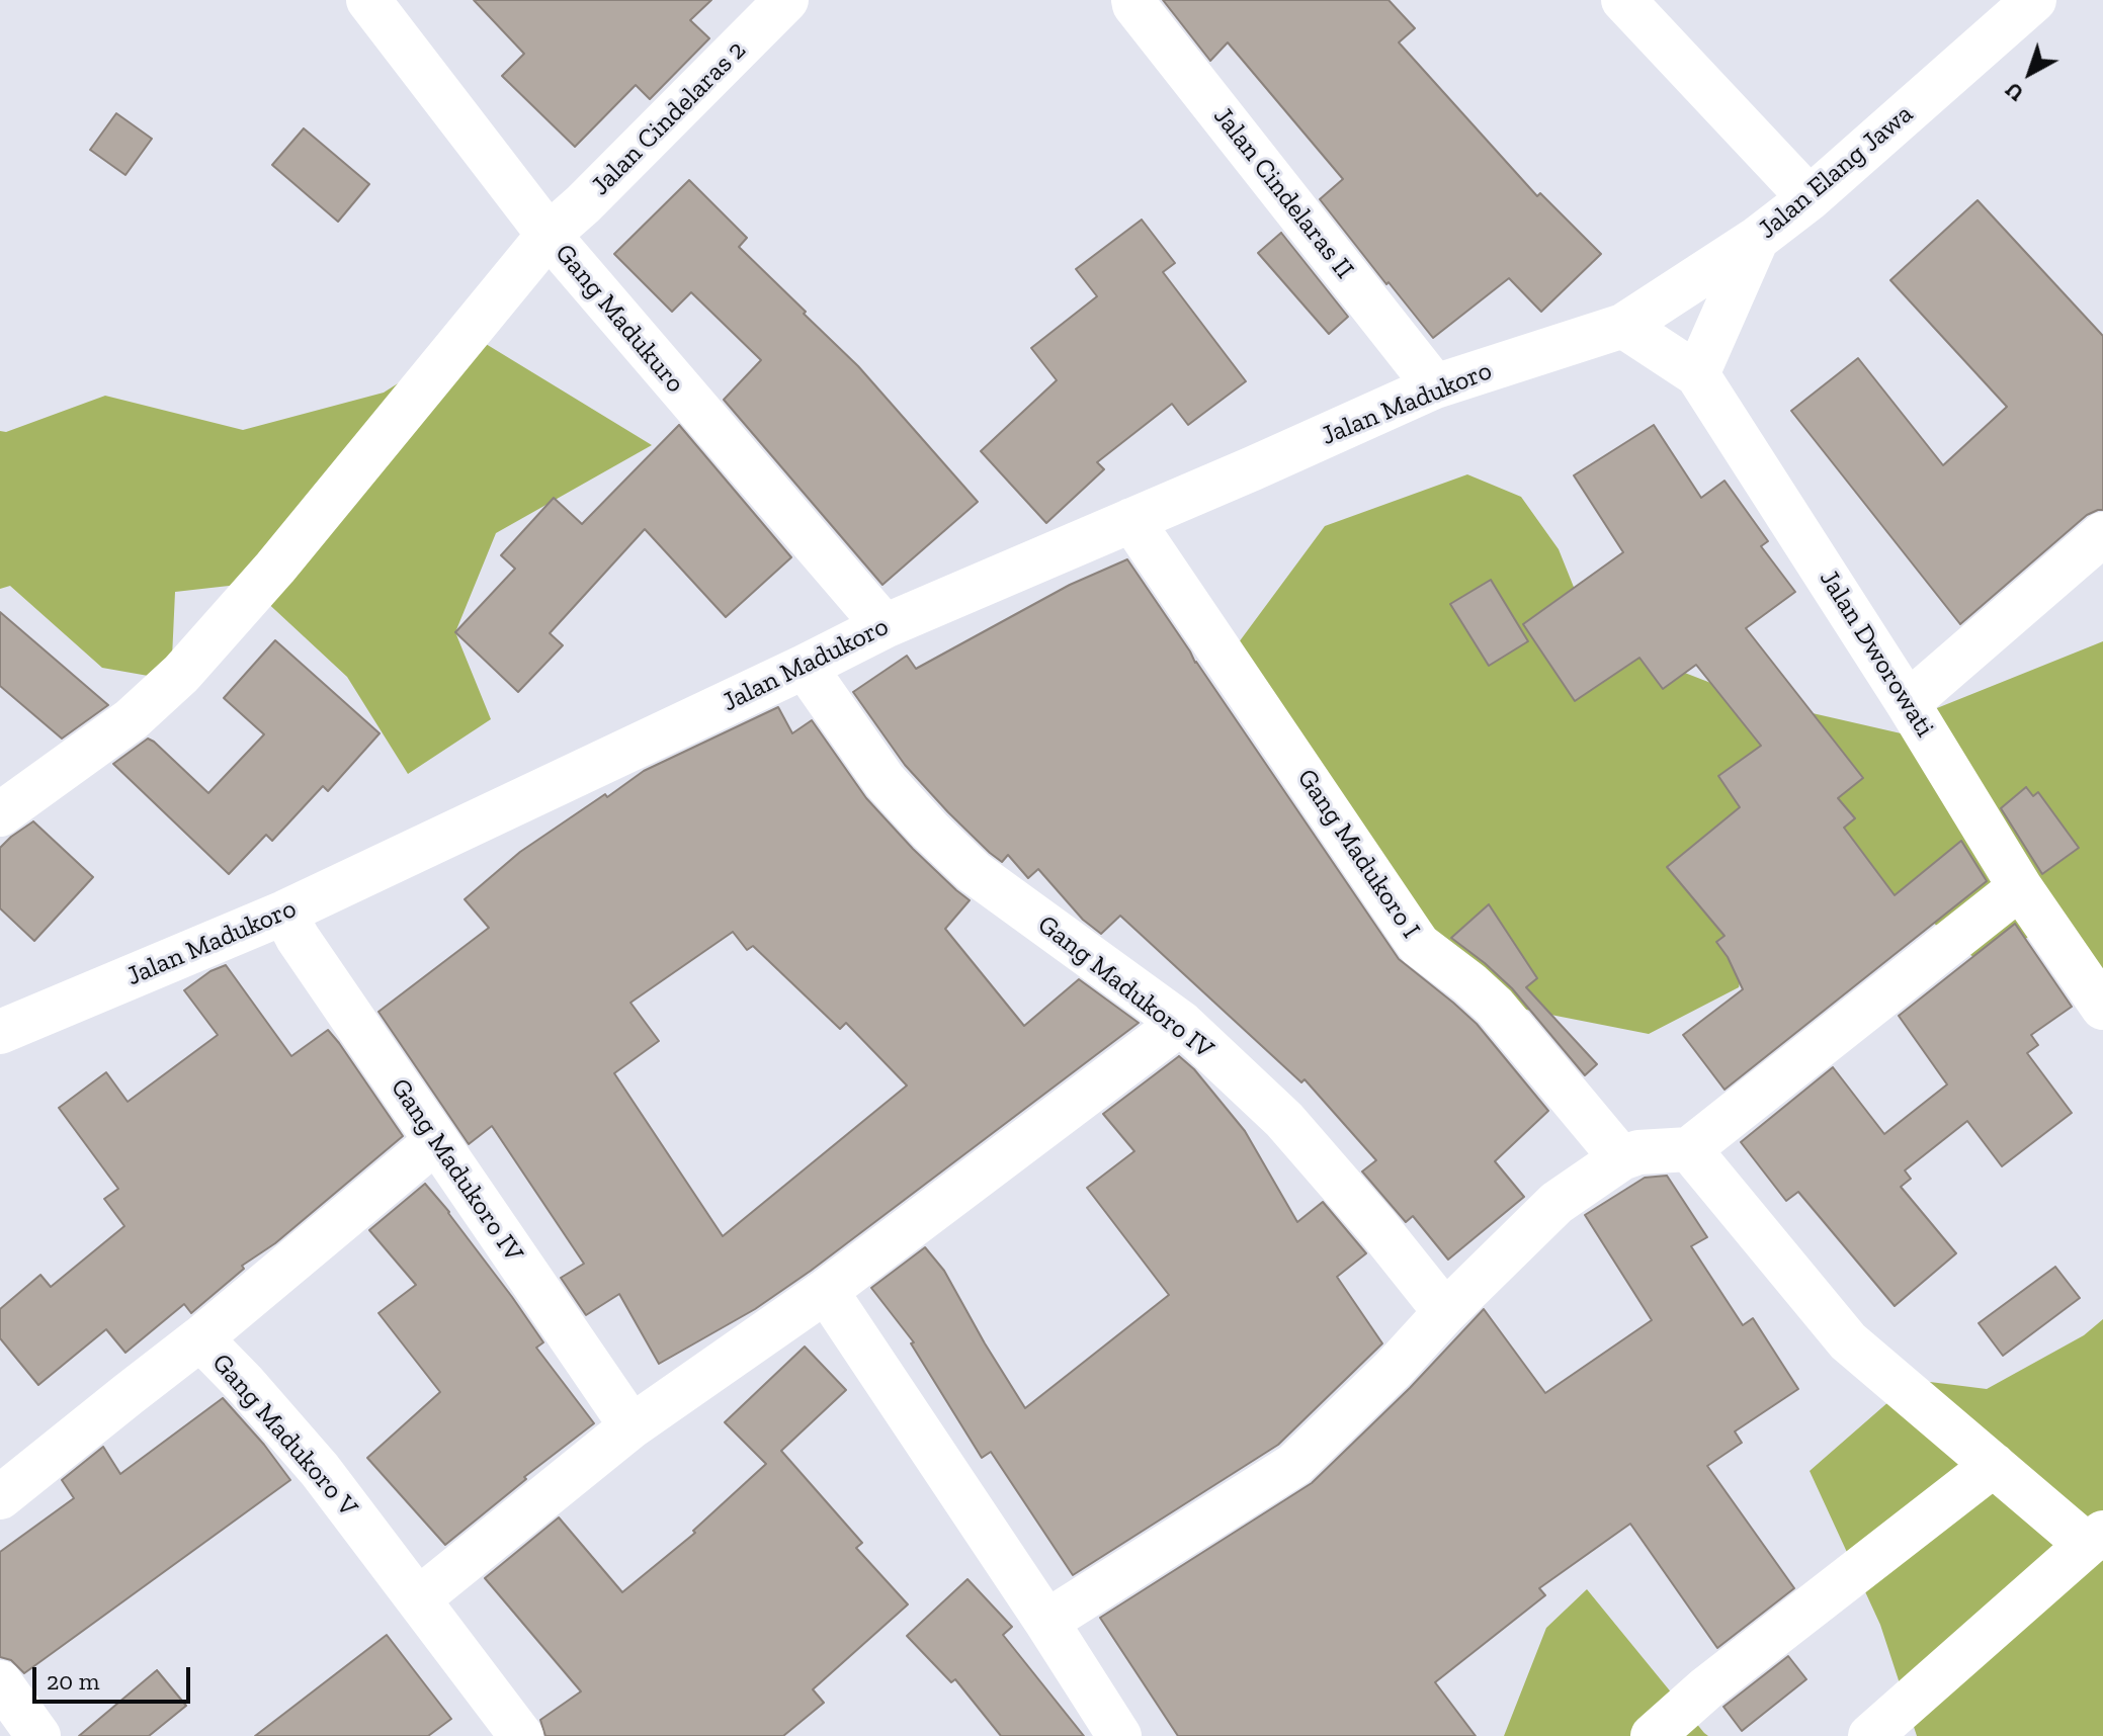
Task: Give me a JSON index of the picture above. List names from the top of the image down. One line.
{"streets":{"street":["Jalan Cindelaras 2","Jalan Elang Jawa","Jalan Cindelaras II","Gang Madukuro","Jalan Madukoro","Jalan Dworowati","Gang Madukoro I","Gang Madukoro IV","Gang Madukoro V"]},"crossings":[["Jalan Cindelaras 2","Gang Madukuro"],["Jalan Elang Jawa","Jalan Madukoro"],["Jalan Elang Jawa","Jalan Dworowati"],["Jalan Cindelaras II","Jalan Madukoro"],["Gang Madukuro","Jalan Madukoro"],["Jalan Madukoro","Jalan Dworowati"],["Jalan Madukoro","Gang Madukoro I"],["Jalan Madukoro","Gang Madukoro IV"]],"scale_bar":"20 m","north":"bottom left"}
